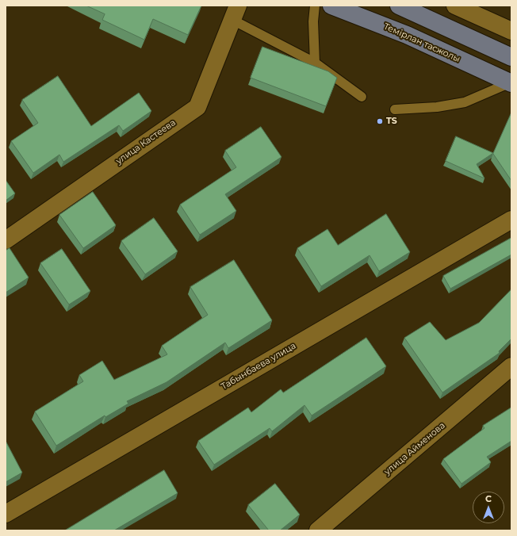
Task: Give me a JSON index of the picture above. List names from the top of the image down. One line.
{"streets":{"main road":["Темірлан тасжолы"],"street":["улица Кастеева","Табынбаева улица","улица Айменова"]},"places":["TS"],"north":"top"}
